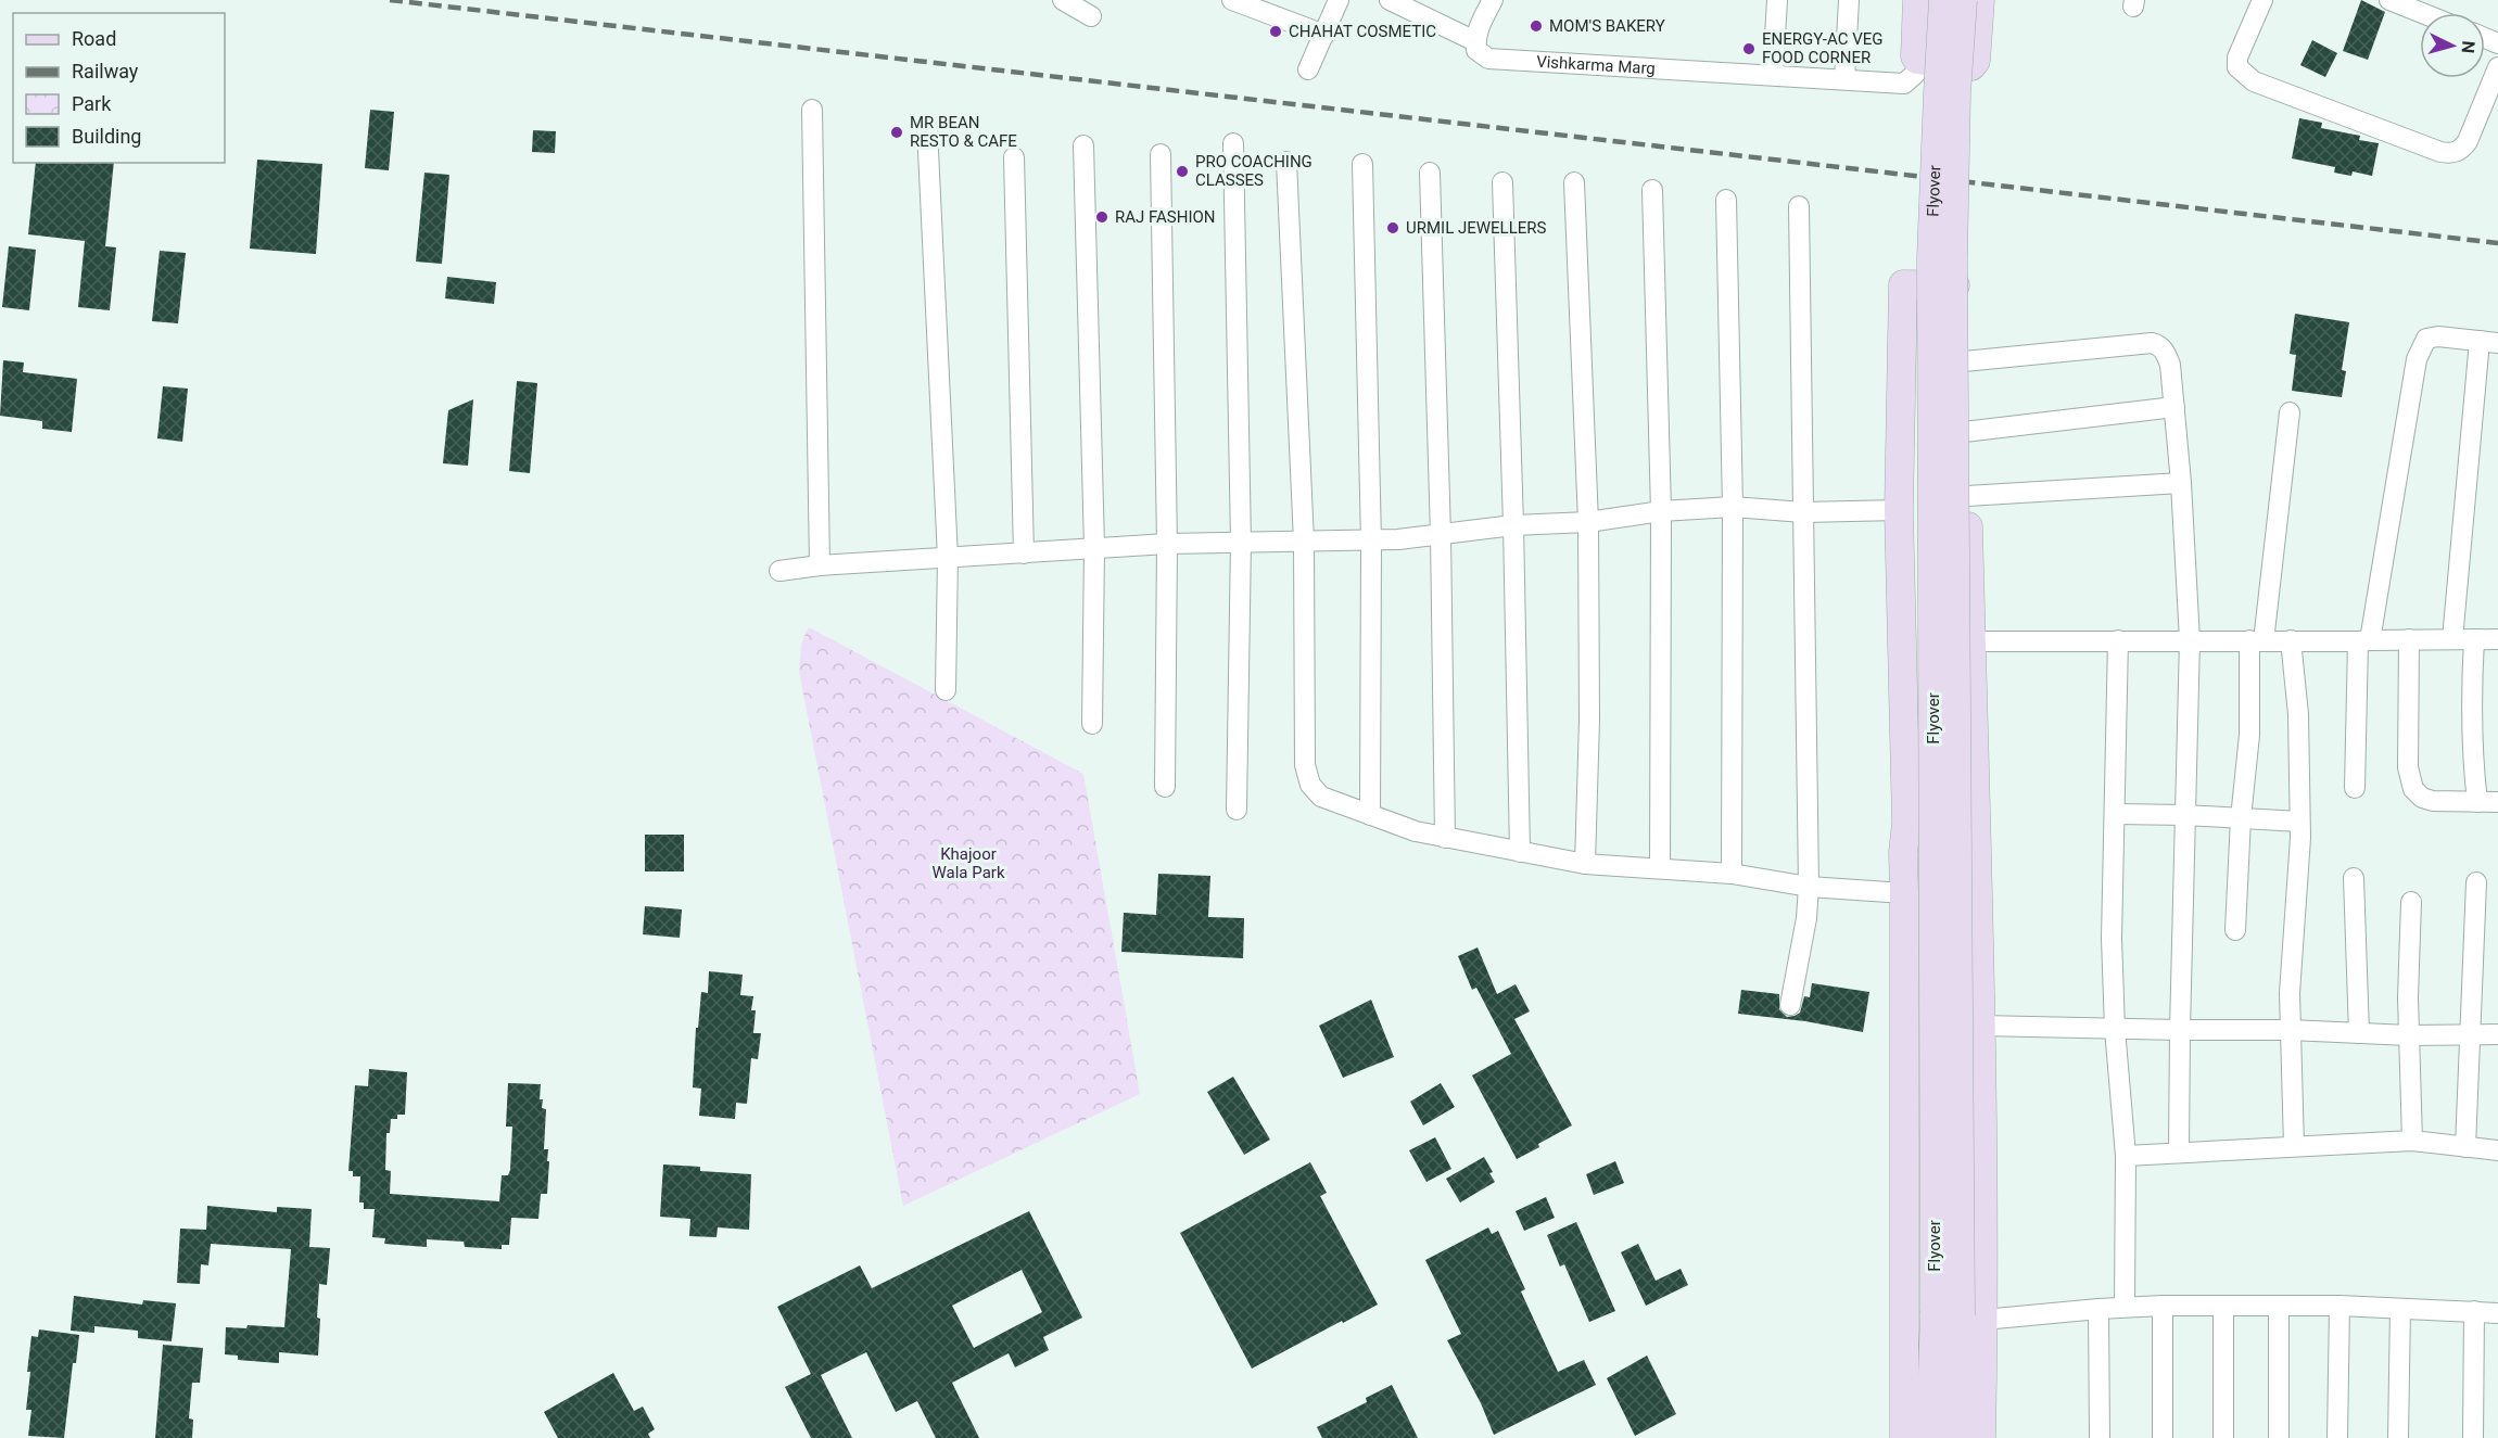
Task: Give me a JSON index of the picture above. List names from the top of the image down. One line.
{"streets":{"street":["Vishkarma Marg","Flyover"]},"parks":["Khajoor Wala Park"],"places":["MOM'S BAKERY","CHAHAT COSMETIC","ENERGY-AC VEG FOOD CORNER","MR BEAN RESTO & CAFE","PRO COACHING CLASSES","RAJ FASHION","URMIL JEWELLERS"],"legend":["Road","Railway","Park","Building"],"north":"right"}
